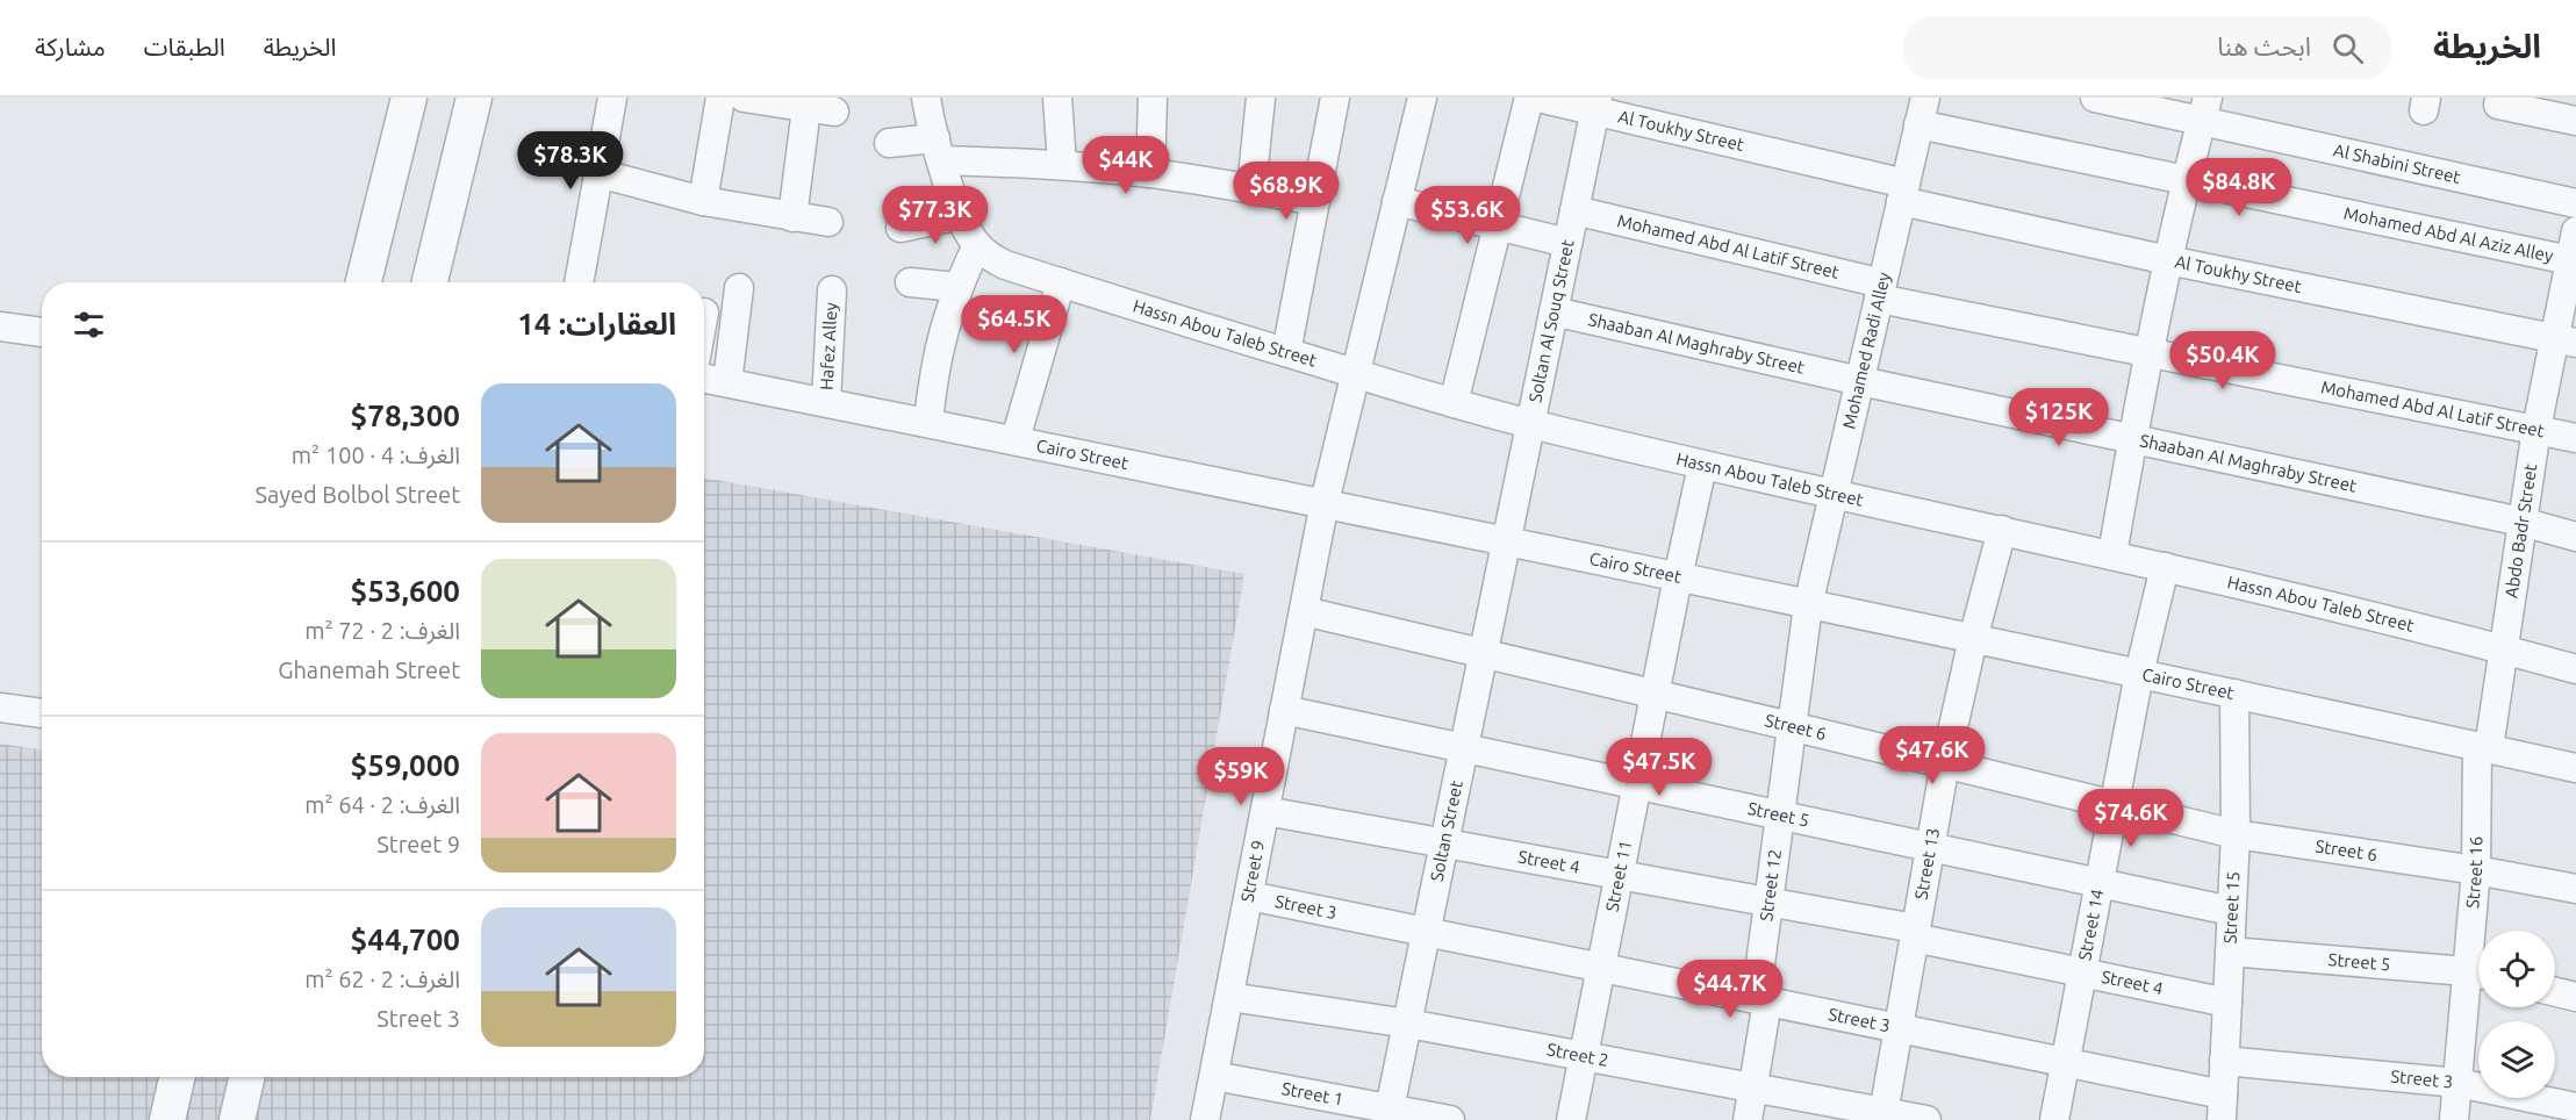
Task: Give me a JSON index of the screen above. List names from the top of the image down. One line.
{"streets":{"street":["Al Toukhy Street","Al Shabini Street","Mohamed Abd Al Aziz Alley","Mohamed Abd Al Latif Street","Soltan Al Souq Street","Hassn Abou Taleb Street","Shaaban Al Maghraby Street","Hafez Alley","Mohamed Radi Alley","Cairo Street","Abdo Badr Street","Street 6","Street 5","Soltan Street","Street 4","Street 13","Street 16","Street 9","Street 11","Street 12","Street 15","Street 3","Street 14","Street 2","Street 1"]},"crossings":[["Al Toukhy Street","Soltan Al Souq Street"],["Al Toukhy Street","Mohamed Radi Alley"],["Al Toukhy Street","Abdo Badr Street"],["Mohamed Abd Al Aziz Alley","Mohamed Radi Alley"],["Mohamed Abd Al Aziz Alley","Abdo Badr Street"],["Mohamed Abd Al Latif Street","Soltan Al Souq Street"],["Mohamed Abd Al Latif Street","Mohamed Radi Alley"],["Mohamed Abd Al Latif Street","Abdo Badr Street"],["Soltan Al Souq Street","Hassn Abou Taleb Street"],["Soltan Al Souq Street","Shaaban Al Maghraby Street"],["Soltan Al Souq Street","Cairo Street"],["Soltan Al Souq Street","Soltan Street"],["Hassn Abou Taleb Street","Mohamed Radi Alley"],["Hassn Abou Taleb Street","Abdo Badr Street"],["Hassn Abou Taleb Street","Street 13"],["Hassn Abou Taleb Street","Street 9"],["Hassn Abou Taleb Street","Street 11"],["Hassn Abou Taleb Street","Street 14"],["Shaaban Al Maghraby Street","Mohamed Radi Alley"],["Shaaban Al Maghraby Street","Abdo Badr Street"],["Hafez Alley","Cairo Street"],["Mohamed Radi Alley","Cairo Street"],["Mohamed Radi Alley","Street 12"],["Cairo Street","Abdo Badr Street"],["Cairo Street","Soltan Street"],["Cairo Street","Street 13"],["Cairo Street","Street 16"],["Cairo Street","Street 9"],["Cairo Street","Street 11"],["Cairo Street","Street 12"],["Cairo Street","Street 15"],["Cairo Street","Street 14"],["Abdo Badr Street","Street 16"],["Street 6","Soltan Street"],["Street 6","Street 13"],["Street 6","Street 16"],["Street 6","Street 9"],["Street 6","Street 11"],["Street 6","Street 12"],["Street 6","Street 15"],["Street 6","Street 14"],["Street 5","Soltan Street"],["Street 5","Street 13"],["Street 5","Street 16"],["Street 5","Street 9"],["Street 5","Street 11"],["Street 5","Street 12"],["Street 5","Street 15"],["Street 5","Street 14"],["Soltan Street","Street 4"],["Soltan Street","Street 3"],["Soltan Street","Street 2"],["Soltan Street","Street 1"],["Street 4","Street 13"],["Street 4","Street 9"],["Street 4","Street 11"],["Street 4","Street 12"],["Street 4","Street 15"],["Street 4","Street 14"],["Street 13","Street 3"],["Street 13","Street 2"],["Street 16","Street 3"],["Street 9","Street 3"],["Street 9","Street 2"],["Street 9","Street 1"],["Street 11","Street 3"],["Street 11","Street 2"],["Street 12","Street 3"],["Street 12","Street 2"],["Street 15","Street 3"],["Street 3","Street 14"]],"page":{"header":"الخريطة","search":"ابحث هنا","nav":["الخريطة","الطبقات","مشاركة"],"price":["$78.3K","$44K","$84.8K","$68.9K","$77.3K","$53.6K","$64.5K","$50.4K","$125K","$47.6K","$47.5K","$59K","$74.6K","$44.7K"],"heading":"العقارات: 14","list":[{"name":"$78,300","note":"الغرف: 4 · 100 m² · Sayed Bolbol Street"},{"name":"$53,600","note":"الغرف: 2 · 72 m² · Ghanemah Street"},{"name":"$59,000","note":"الغرف: 2 · 64 m² · Street 9"},{"name":"$44,700","note":"الغرف: 2 · 62 m² · Street 3"}]}}
